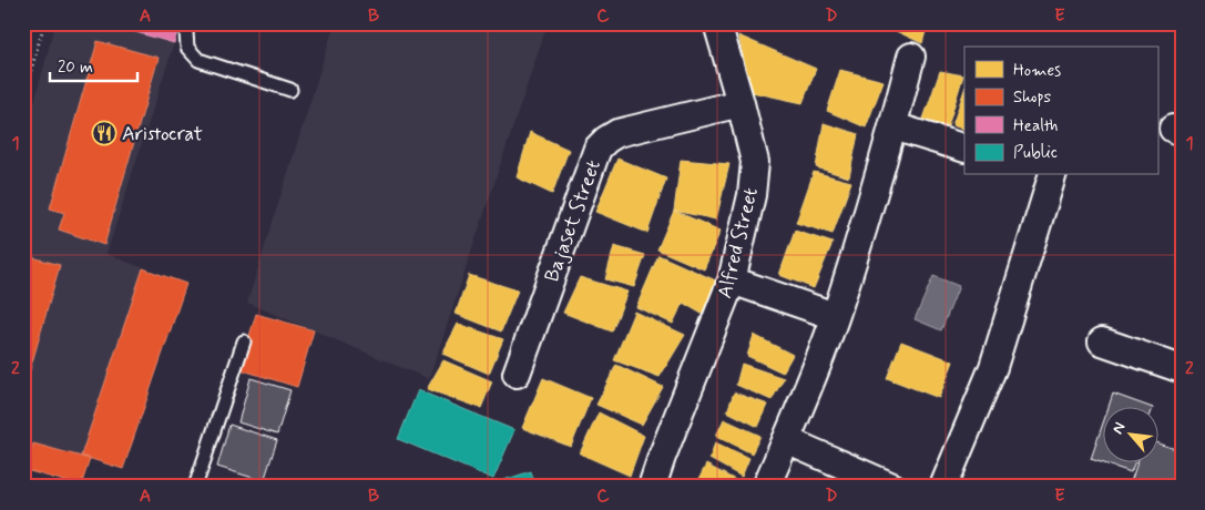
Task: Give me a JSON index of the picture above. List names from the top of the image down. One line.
{"streets":{"street":["Bajaset Street","Alfred Street"]},"crossings":[["Bajaset Street","Alfred Street"]],"places":{"restaurant":["Aristocrat"]},"legend":["Homes","Shops","Health","Public"],"scale_bar":"20 m","north":"top left","grid":{"columns":["A","B","C","D","E"],"rows":["1","2"]}}
